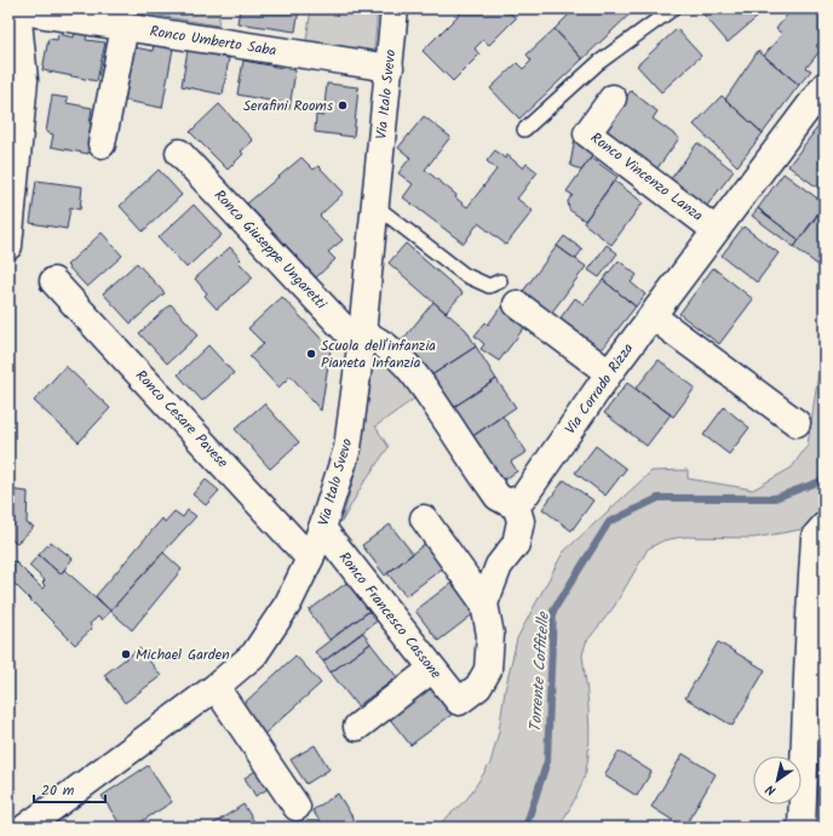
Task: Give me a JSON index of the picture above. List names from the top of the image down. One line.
{"streets":{"street":["Ronco Umberto Saba","Via Italo Svevo","Ronco Vincenzo Lanza","Ronco Giuseppe Ungaretti","Via Corrado Rizza","Ronco Cesare Pavese","Ronco Francesco Cassone"]},"crossings":[["Ronco Umberto Saba","Via Italo Svevo"],["Via Italo Svevo","Ronco Giuseppe Ungaretti"],["Via Italo Svevo","Ronco Cesare Pavese"],["Via Italo Svevo","Ronco Francesco Cassone"],["Ronco Vincenzo Lanza","Via Corrado Rizza"]],"water":["Torrente Coffitelle"],"places":["Serafini Rooms","Scuola dell'infanzia Pianeta Infanzia","Michael Garden"],"scale_bar":"20 m","north":"bottom left"}
